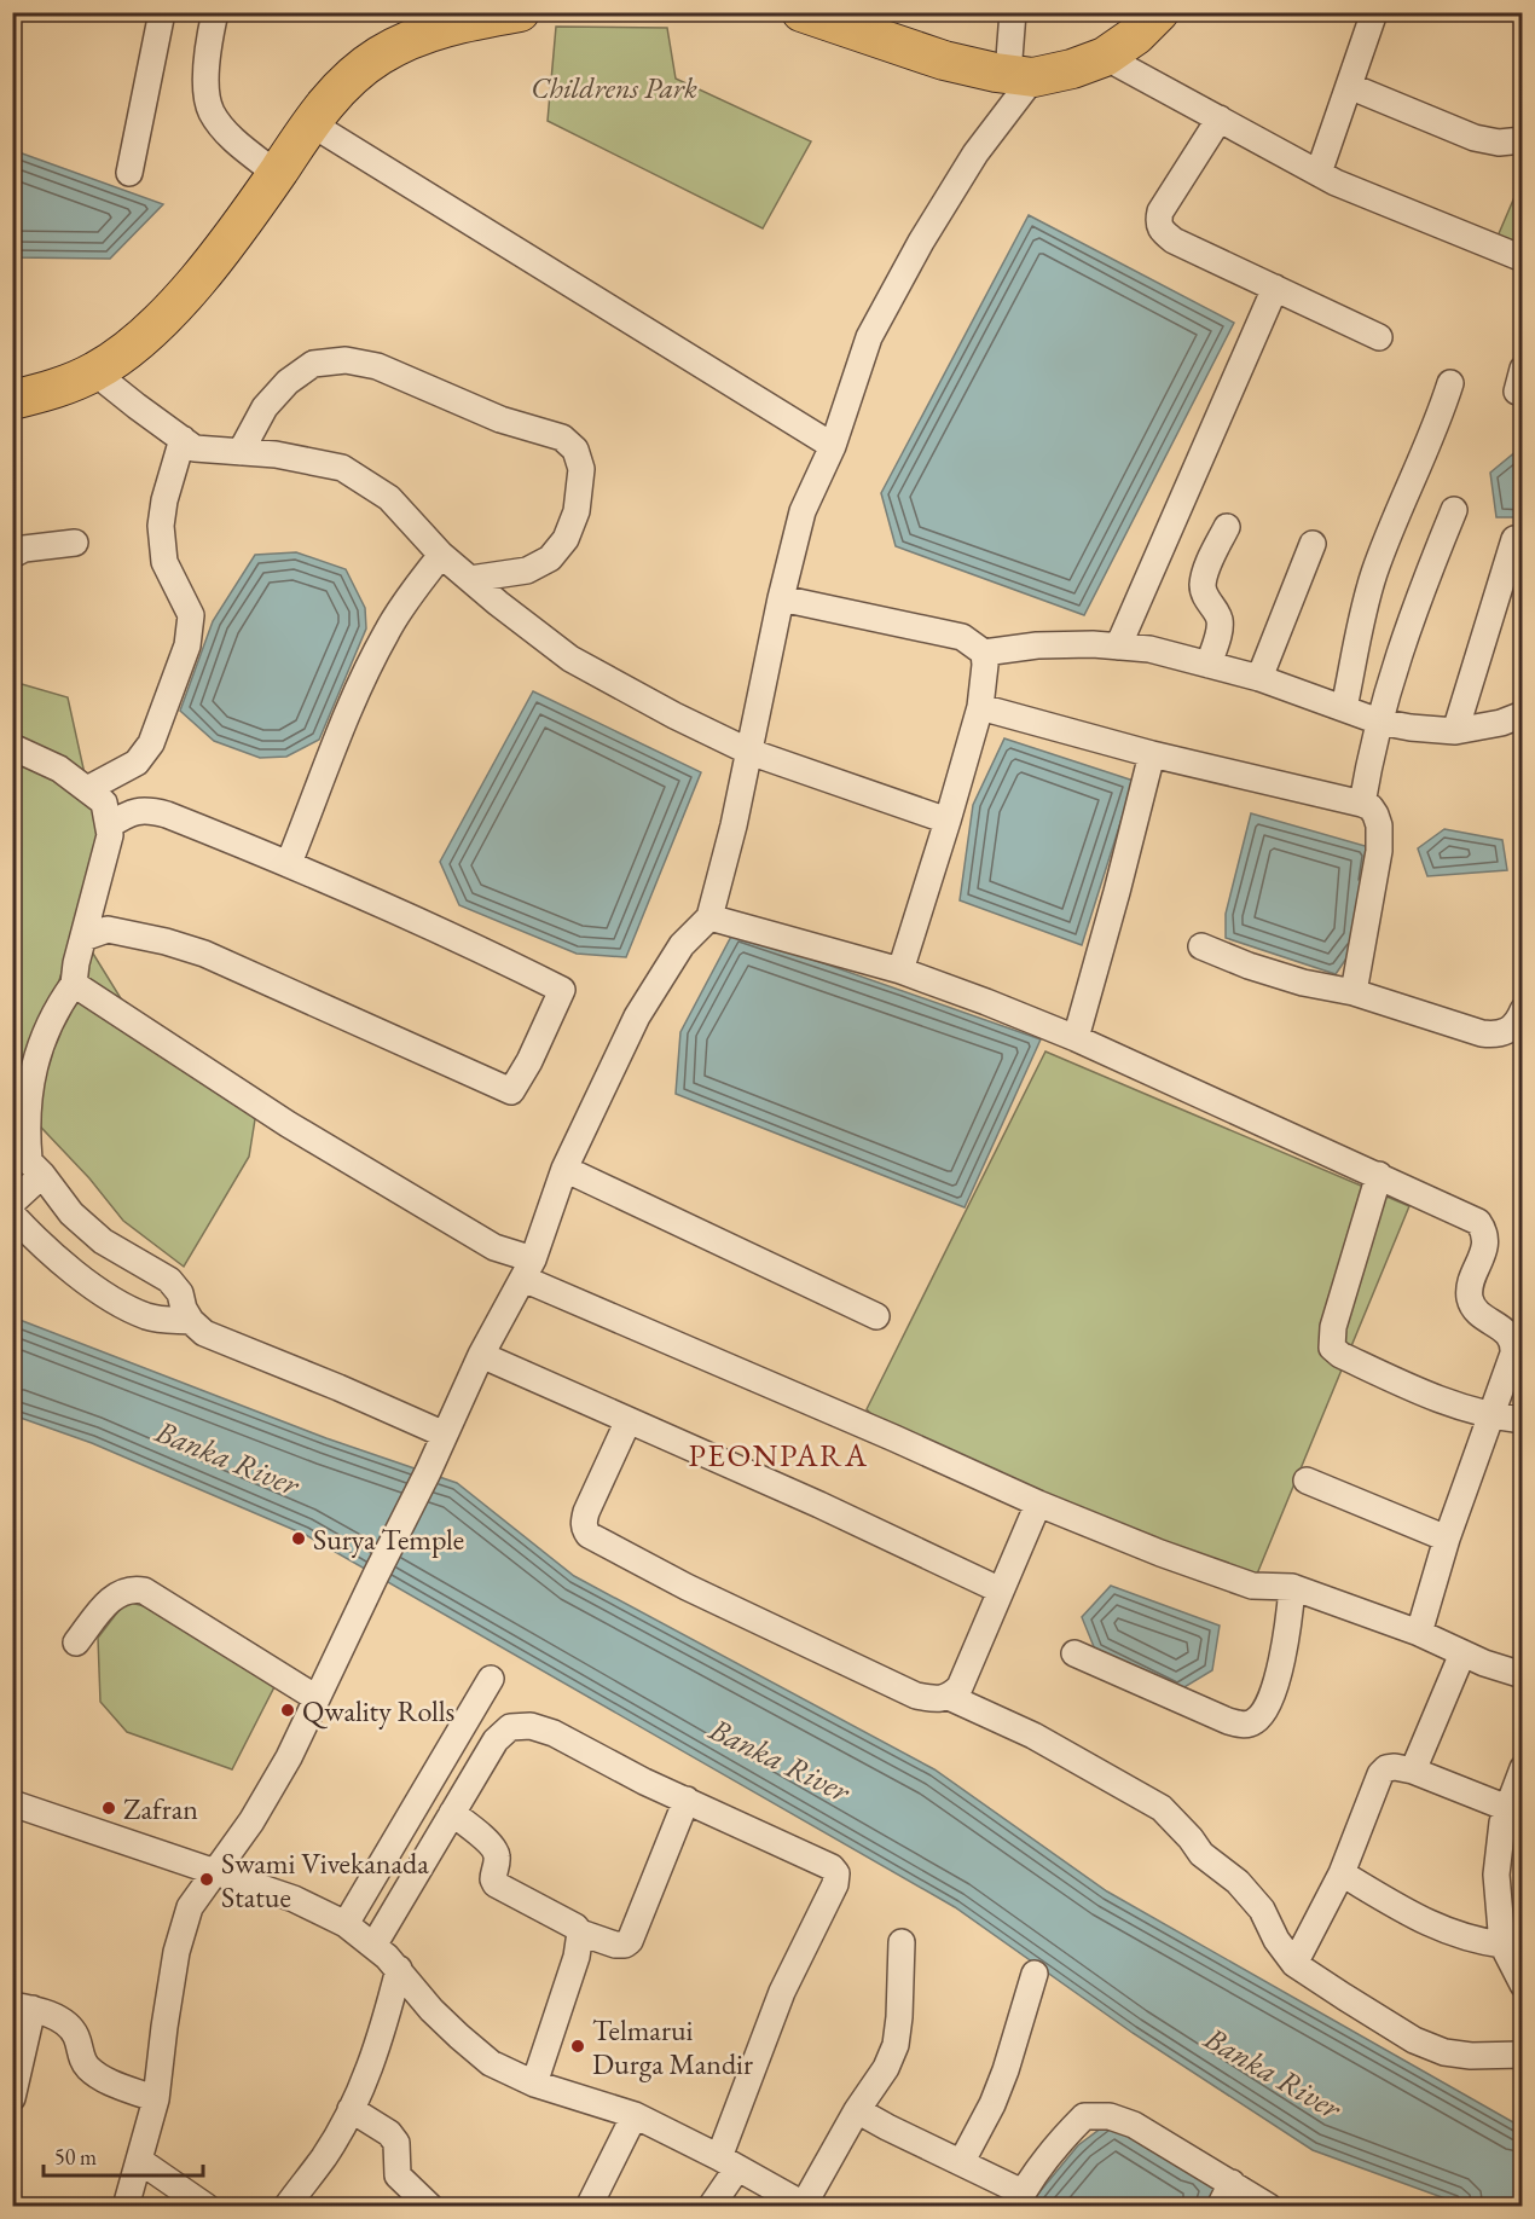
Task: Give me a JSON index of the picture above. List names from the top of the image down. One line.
{"districts":["PEONPARA"],"water":["Banka River"],"parks":["Childrens Park"],"places":["Surya Temple","Qwality Rolls","Zafran","Swami Vivekanada Statue","Telmarui Durga Mandir"],"scale_bar":"50 m"}
